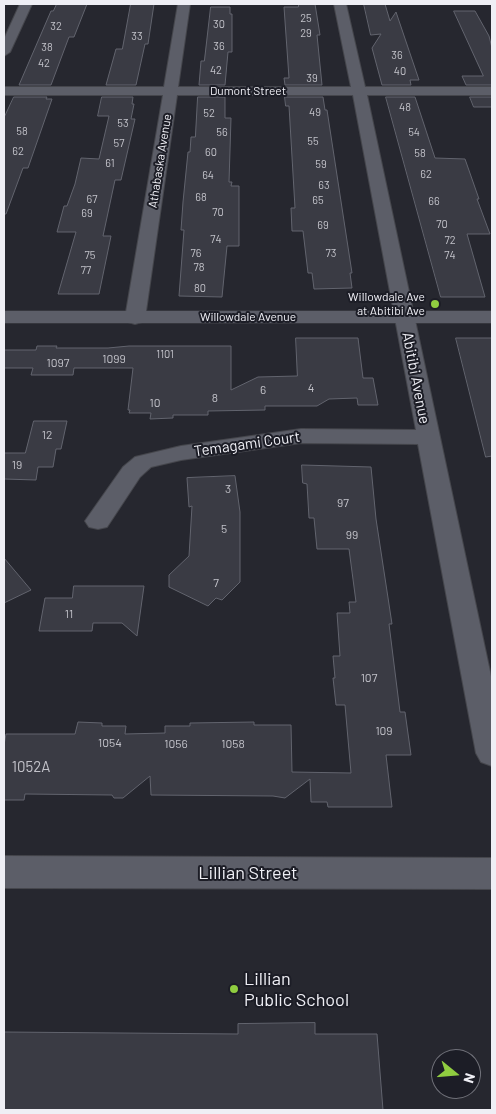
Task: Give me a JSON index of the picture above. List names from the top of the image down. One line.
{"streets":{"street":["Dumont Street","Athabaska Avenue","Willowdale Avenue","Abitibi Avenue","Temagami Court","Lillian Street"]},"crossings":[["Dumont Street","Athabaska Avenue"],["Dumont Street","Abitibi Avenue"],["Athabaska Avenue","Willowdale Avenue"],["Willowdale Avenue","Abitibi Avenue"],["Abitibi Avenue","Temagami Court"]],"places":["Willowdale Ave at Abitibi Ave","Lillian Public School"],"house_numbers":["25","30","32","29","33","36","38","36","42","42","40","39","48","49","52","53","58","56","54","55","57","62","60","58","61","59","62","64","63","68","67","65","66","70","69","70","69","74","72","76","73","75","74","78","77","80","1101","1099","1097","4","6","8","10","12","19","3","97","5","99","7","11","107","109","1054","1056","1058","1052A"],"north":"right"}
